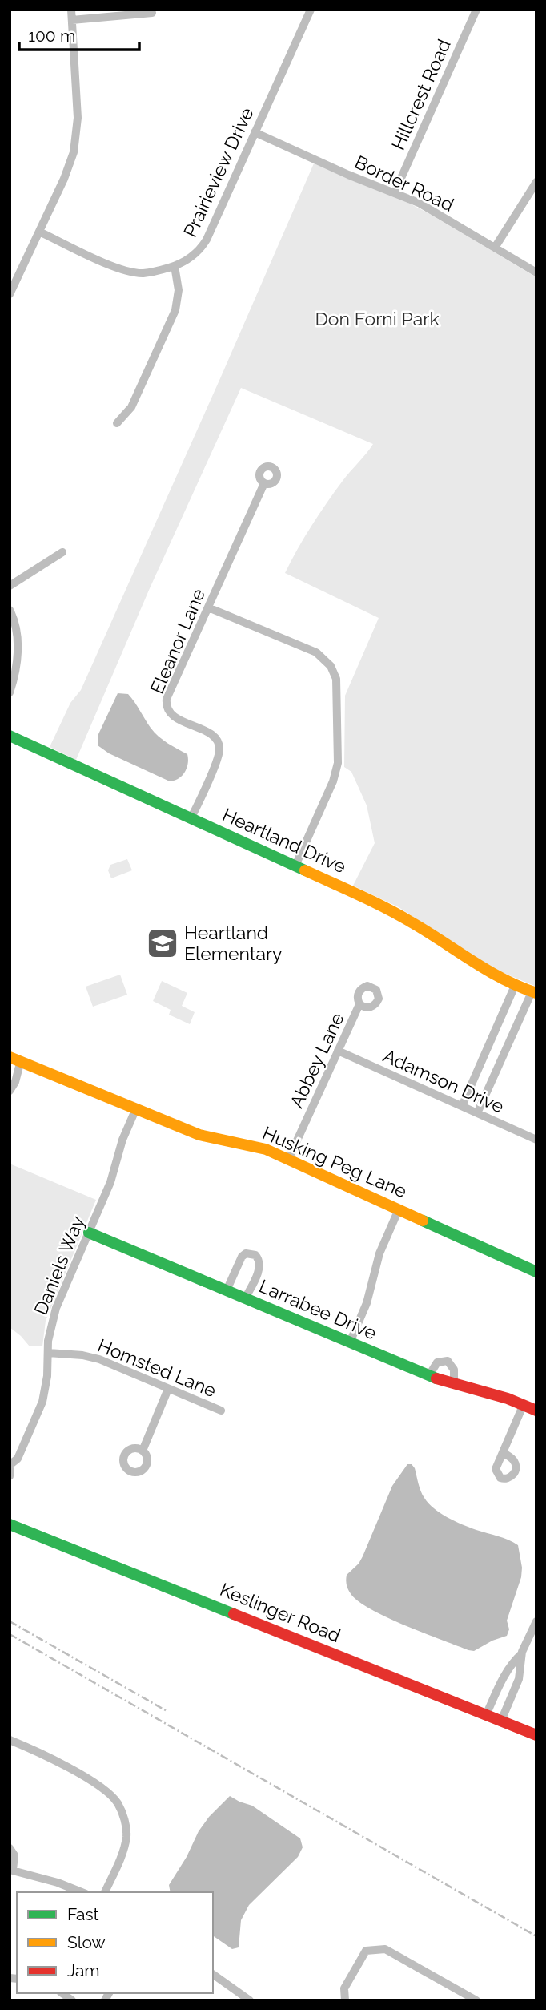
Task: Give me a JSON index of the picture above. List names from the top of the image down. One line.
{"streets":{"street":["Hillcrest Road","Prairieview Drive","Border Road","Eleanor Lane","Heartland Drive","Abbey Lane","Adamson Drive","Husking Peg Lane","Daniels Way","Larrabee Drive","Homsted Lane","Keslinger Road"]},"crossings":[["Hillcrest Road","Border Road"],["Prairieview Drive","Border Road"],["Eleanor Lane","Heartland Drive"],["Abbey Lane","Adamson Drive"],["Abbey Lane","Husking Peg Lane"],["Husking Peg Lane","Daniels Way"],["Daniels Way","Larrabee Drive"],["Daniels Way","Homsted Lane"]],"parks":["Don Forni Park"],"places":{"school or university":["Heartland Elementary"]},"legend":["Fast","Slow","Jam"],"scale_bar":"100 m"}
